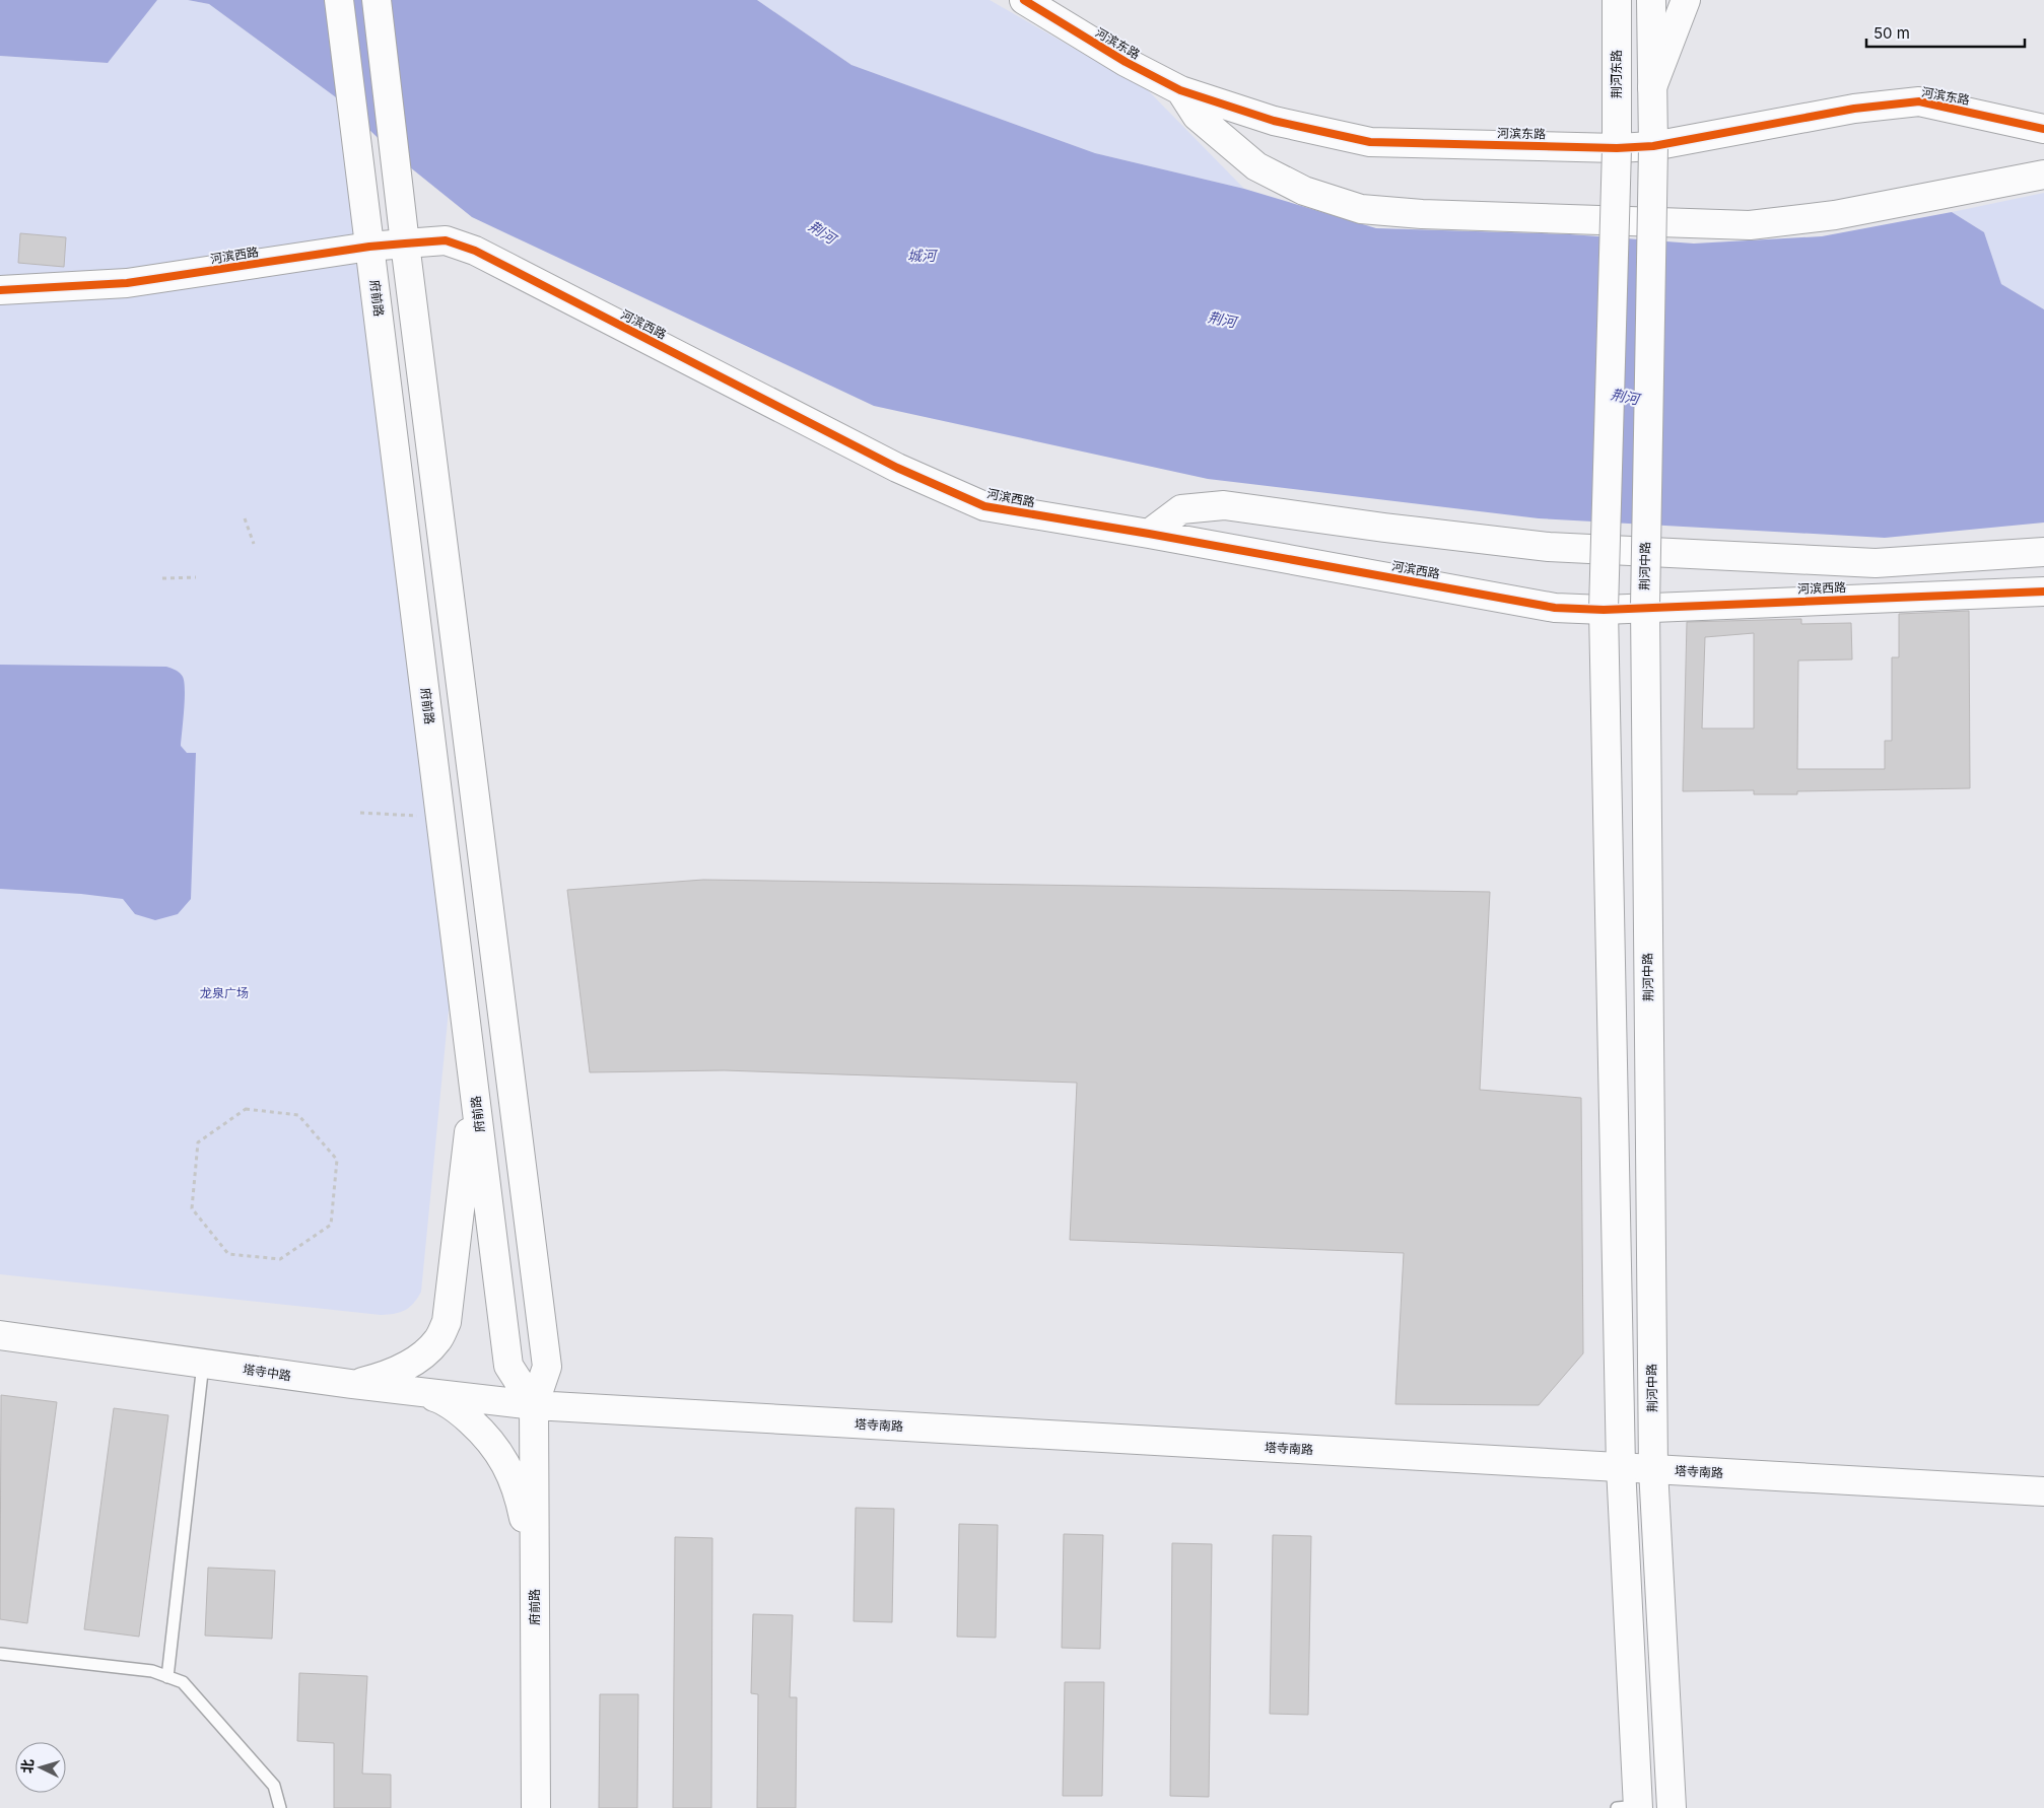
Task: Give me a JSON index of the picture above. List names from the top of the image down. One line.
{"streets":{"main road":["河滨东路","荆河东路","河滨西路","府前路","荆河中路","塔寺中路","塔寺南路"]},"crossings":[["河滨东路","荆河东路"],["河滨东路","荆河中路"],["河滨西路","府前路"],["河滨西路","荆河中路"],["府前路","塔寺中路"],["府前路","塔寺南路"],["荆河中路","塔寺南路"],["塔寺中路","塔寺南路"]],"water":["荆河","城河"],"parks":["龙泉广场"],"scale_bar":"50 m","north":"left"}
